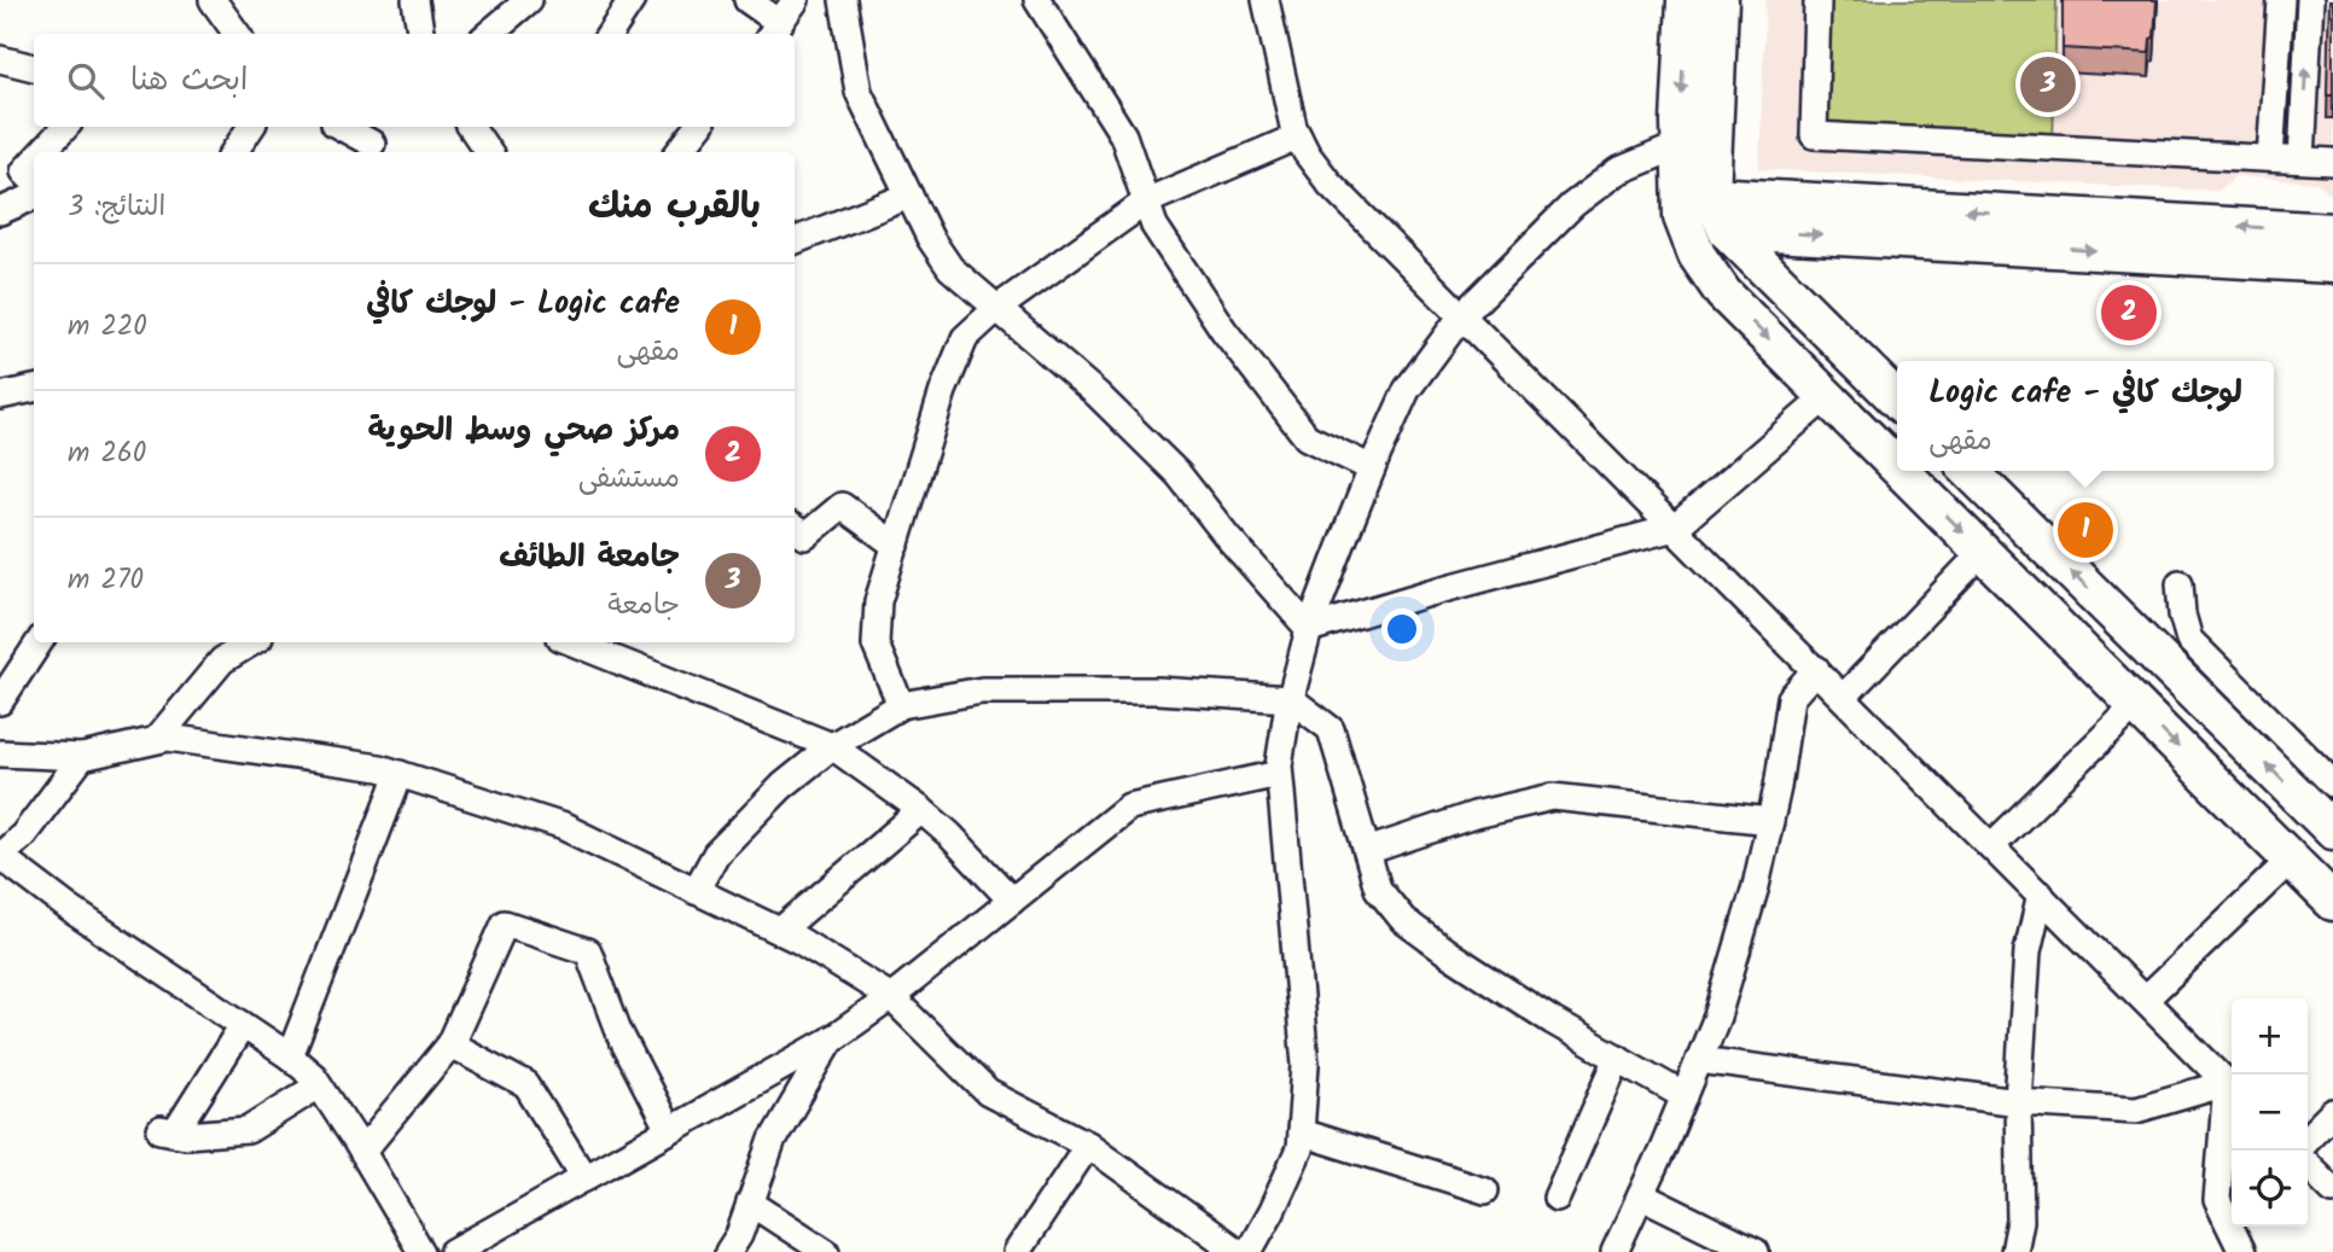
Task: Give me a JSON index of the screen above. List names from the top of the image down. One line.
{"page":{"search":"ابحث هنا","pins":["3","2","1"],"heading":["بالقرب منك","النتائج: 3"],"list":[{"mark":"1","name":"Logic cafe - لوجك كافي","note":"مقهى","value":"220 m"},{"mark":"2","name":"مركز صحي وسط الحوية","note":"مستشفى","value":"260 m"},{"mark":"3","name":"جامعة الطائف","note":"جامعة","value":"270 m"}],"popup":["Logic cafe - لوجك كافي","مقهى"],"map_buttons":["+","−"]}}
